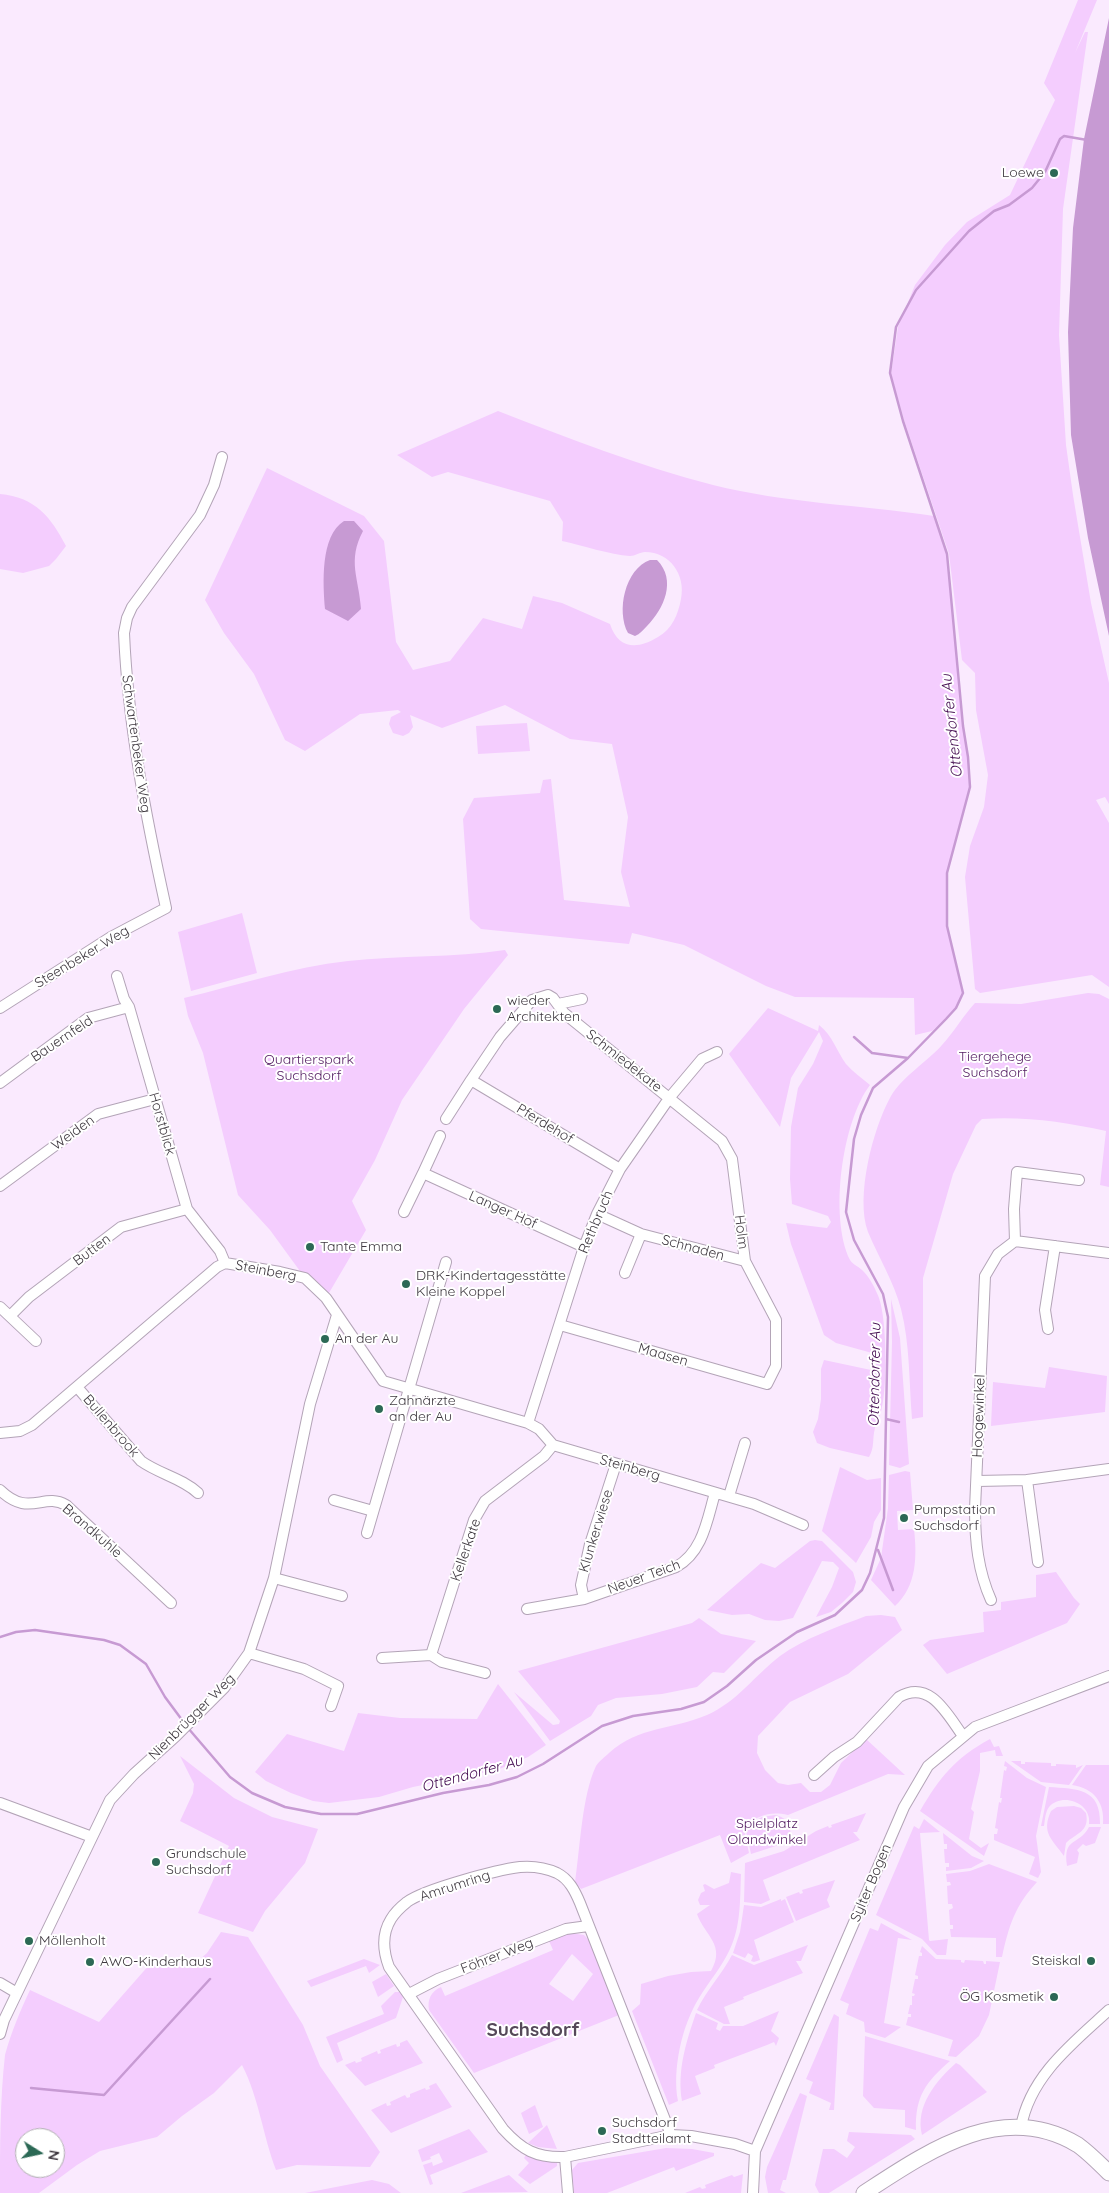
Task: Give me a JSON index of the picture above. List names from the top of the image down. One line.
{"streets":{"street":["Schwartenbeker Weg","Steenbeker Weg","Bauernfeld","Schmiedekate","Horstblick","Pferdehof","Weiden","Langer Hof","Rethbruch","Holm","Schnaden","Butten","Steinberg","Maasen","Hoogewinkel","Bullenbrook","Brandkuhle","Klunkerwiese","Kellerkate","Neuer Teich","Nienbrügger Weg","Sylter Bogen","Amrumring","Föhrer Weg"]},"crossings":[["Schwartenbeker Weg","Steenbeker Weg"],["Bauernfeld","Horstblick"],["Schmiedekate","Rethbruch"],["Schmiedekate","Holm"],["Horstblick","Weiden"],["Horstblick","Butten"],["Horstblick","Steinberg"],["Pferdehof","Rethbruch"],["Langer Hof","Rethbruch"],["Rethbruch","Holm"],["Rethbruch","Schnaden"],["Rethbruch","Steinberg"],["Rethbruch","Maasen"],["Holm","Schnaden"],["Holm","Maasen"],["Steinberg","Bullenbrook"],["Steinberg","Klunkerwiese"],["Steinberg","Kellerkate"],["Steinberg","Neuer Teich"],["Steinberg","Nienbrügger Weg"],["Klunkerwiese","Neuer Teich"],["Sylter Bogen","Amrumring"],["Amrumring","Föhrer Weg"]],"districts":["Suchsdorf"],"water":["Ottendorfer Au"],"parks":["Tiergehege Suchsdorf","Quartierspark Suchsdorf","Spielplatz Olandwinkel"],"places":["Loewe","wieder Architekten","Tante Emma","DRK-Kindertagesstätte Kleine Koppel","An der Au","Zahnärzte an der Au","Pumpstation Suchsdorf","Grundschule Suchsdorf","Möllenholt","Steiskal","AWO-Kinderhaus","ÖG Kosmetik","Suchsdorf Stadtteilamt"],"north":"right"}
